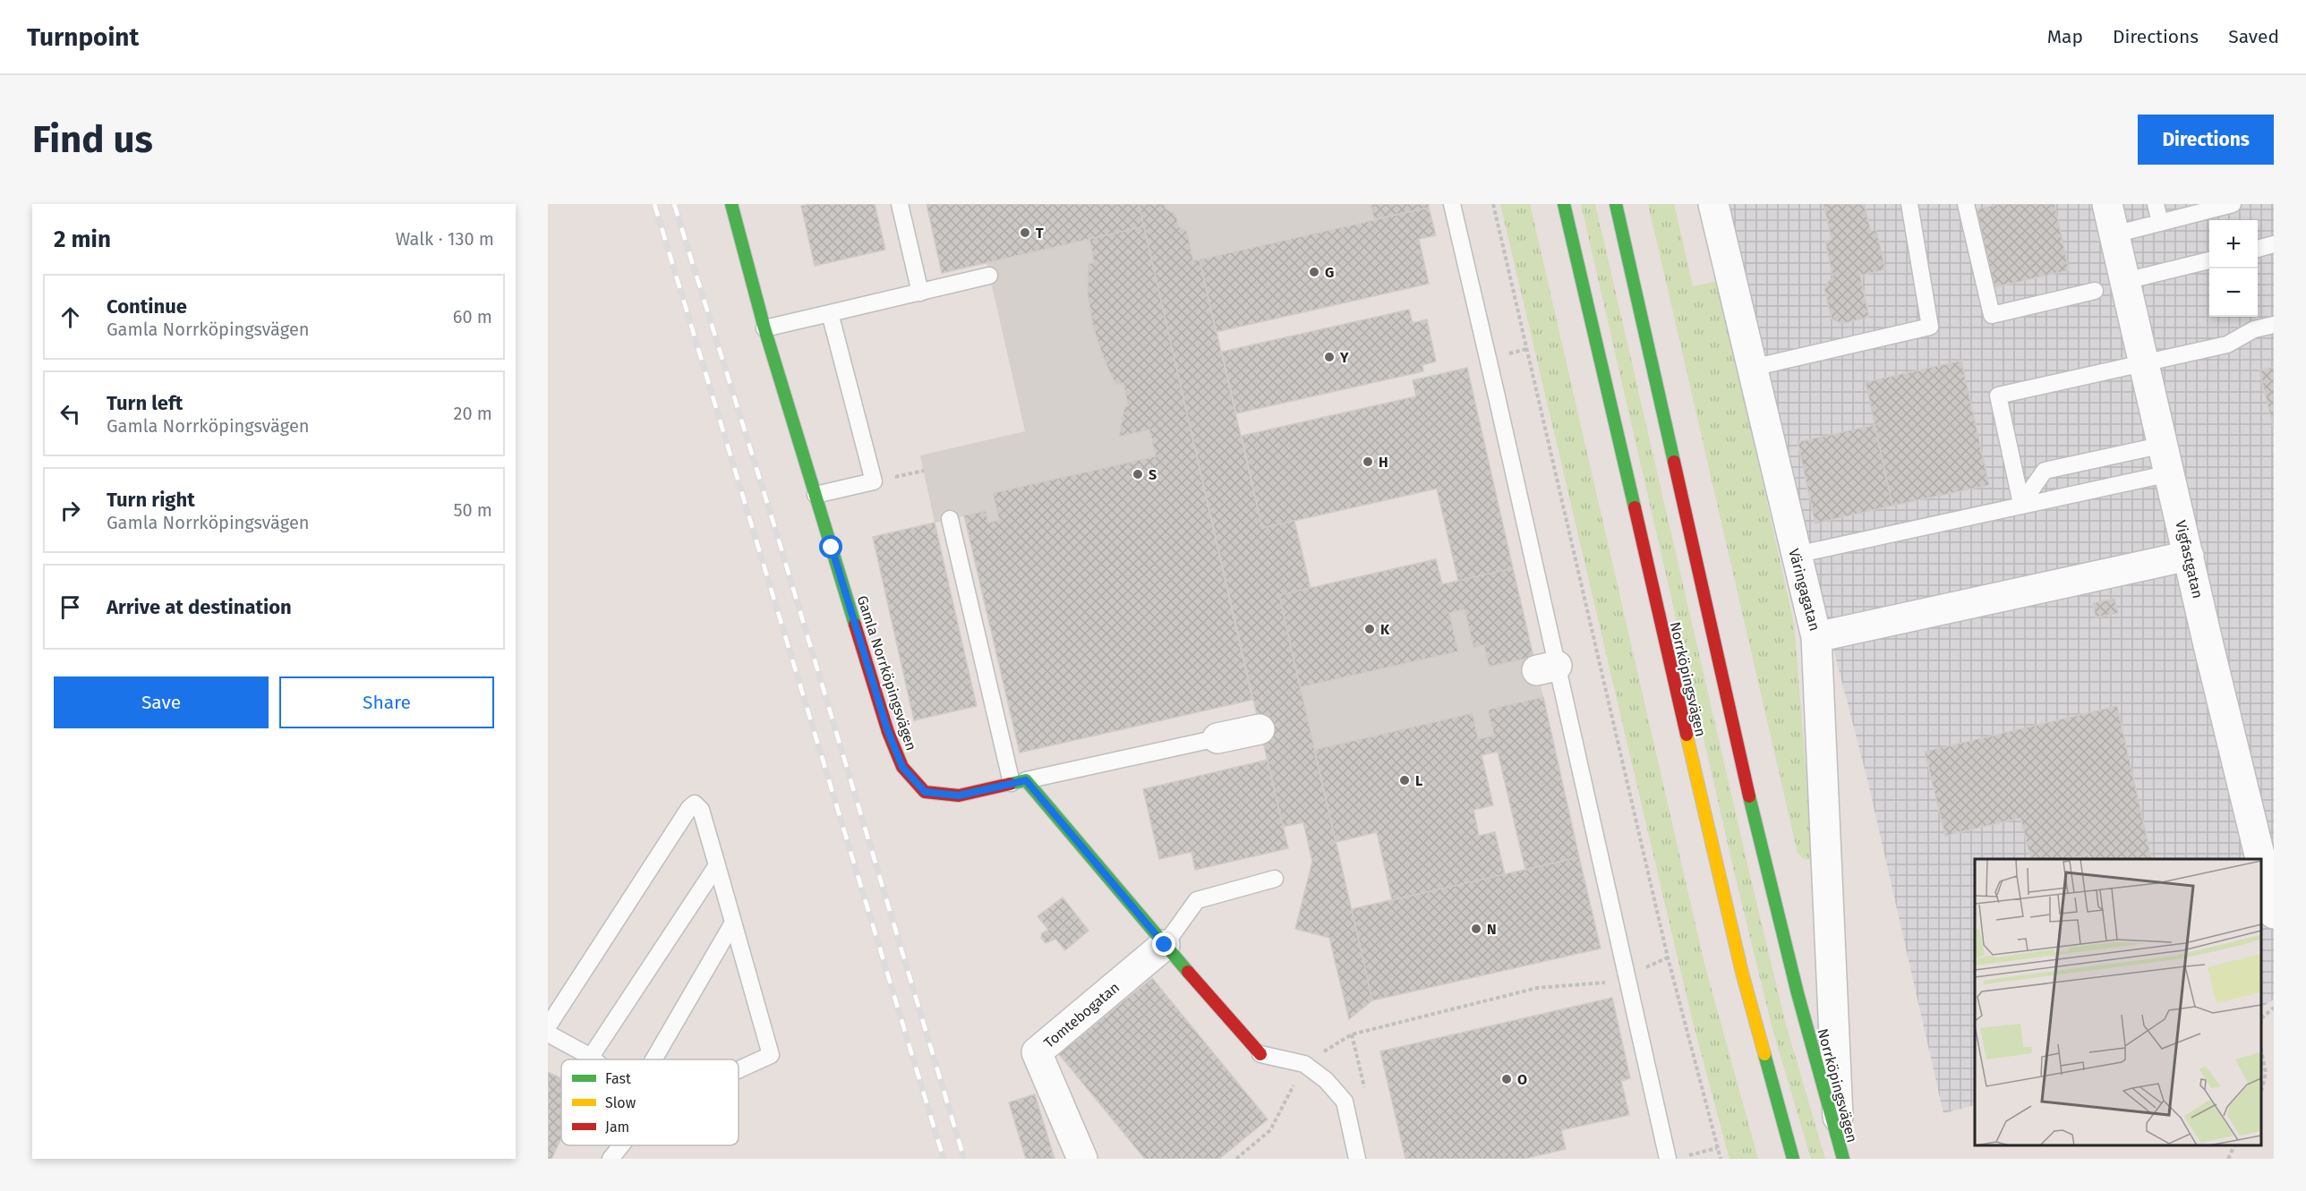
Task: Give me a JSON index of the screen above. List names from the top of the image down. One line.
{"streets":{"main road":["Gamla Norrköpingsvägen","Norrköpingsvägen"],"street":["Vigfastgatan","Väringagatan","Tomtebogatan"]},"crossings":[["Vigfastgatan","Väringagatan"]],"places":["T","G","Y","H","S","K","L","N","O"],"legend":["Fast","Slow","Jam"],"page":{"header":"Turnpoint","nav":["Map","Directions","Saved"],"buttons":["Directions",["Save","Share"]],"title":"Find us","heading":["2 min","Walk · 130 m"],"map_buttons":["+","−"],"list":[["Continue","Gamla Norrköpingsvägen","60 m"],["Turn left","Gamla Norrköpingsvägen","20 m"],["Turn right","Gamla Norrköpingsvägen","50 m"],"Arrive at destination"]}}
